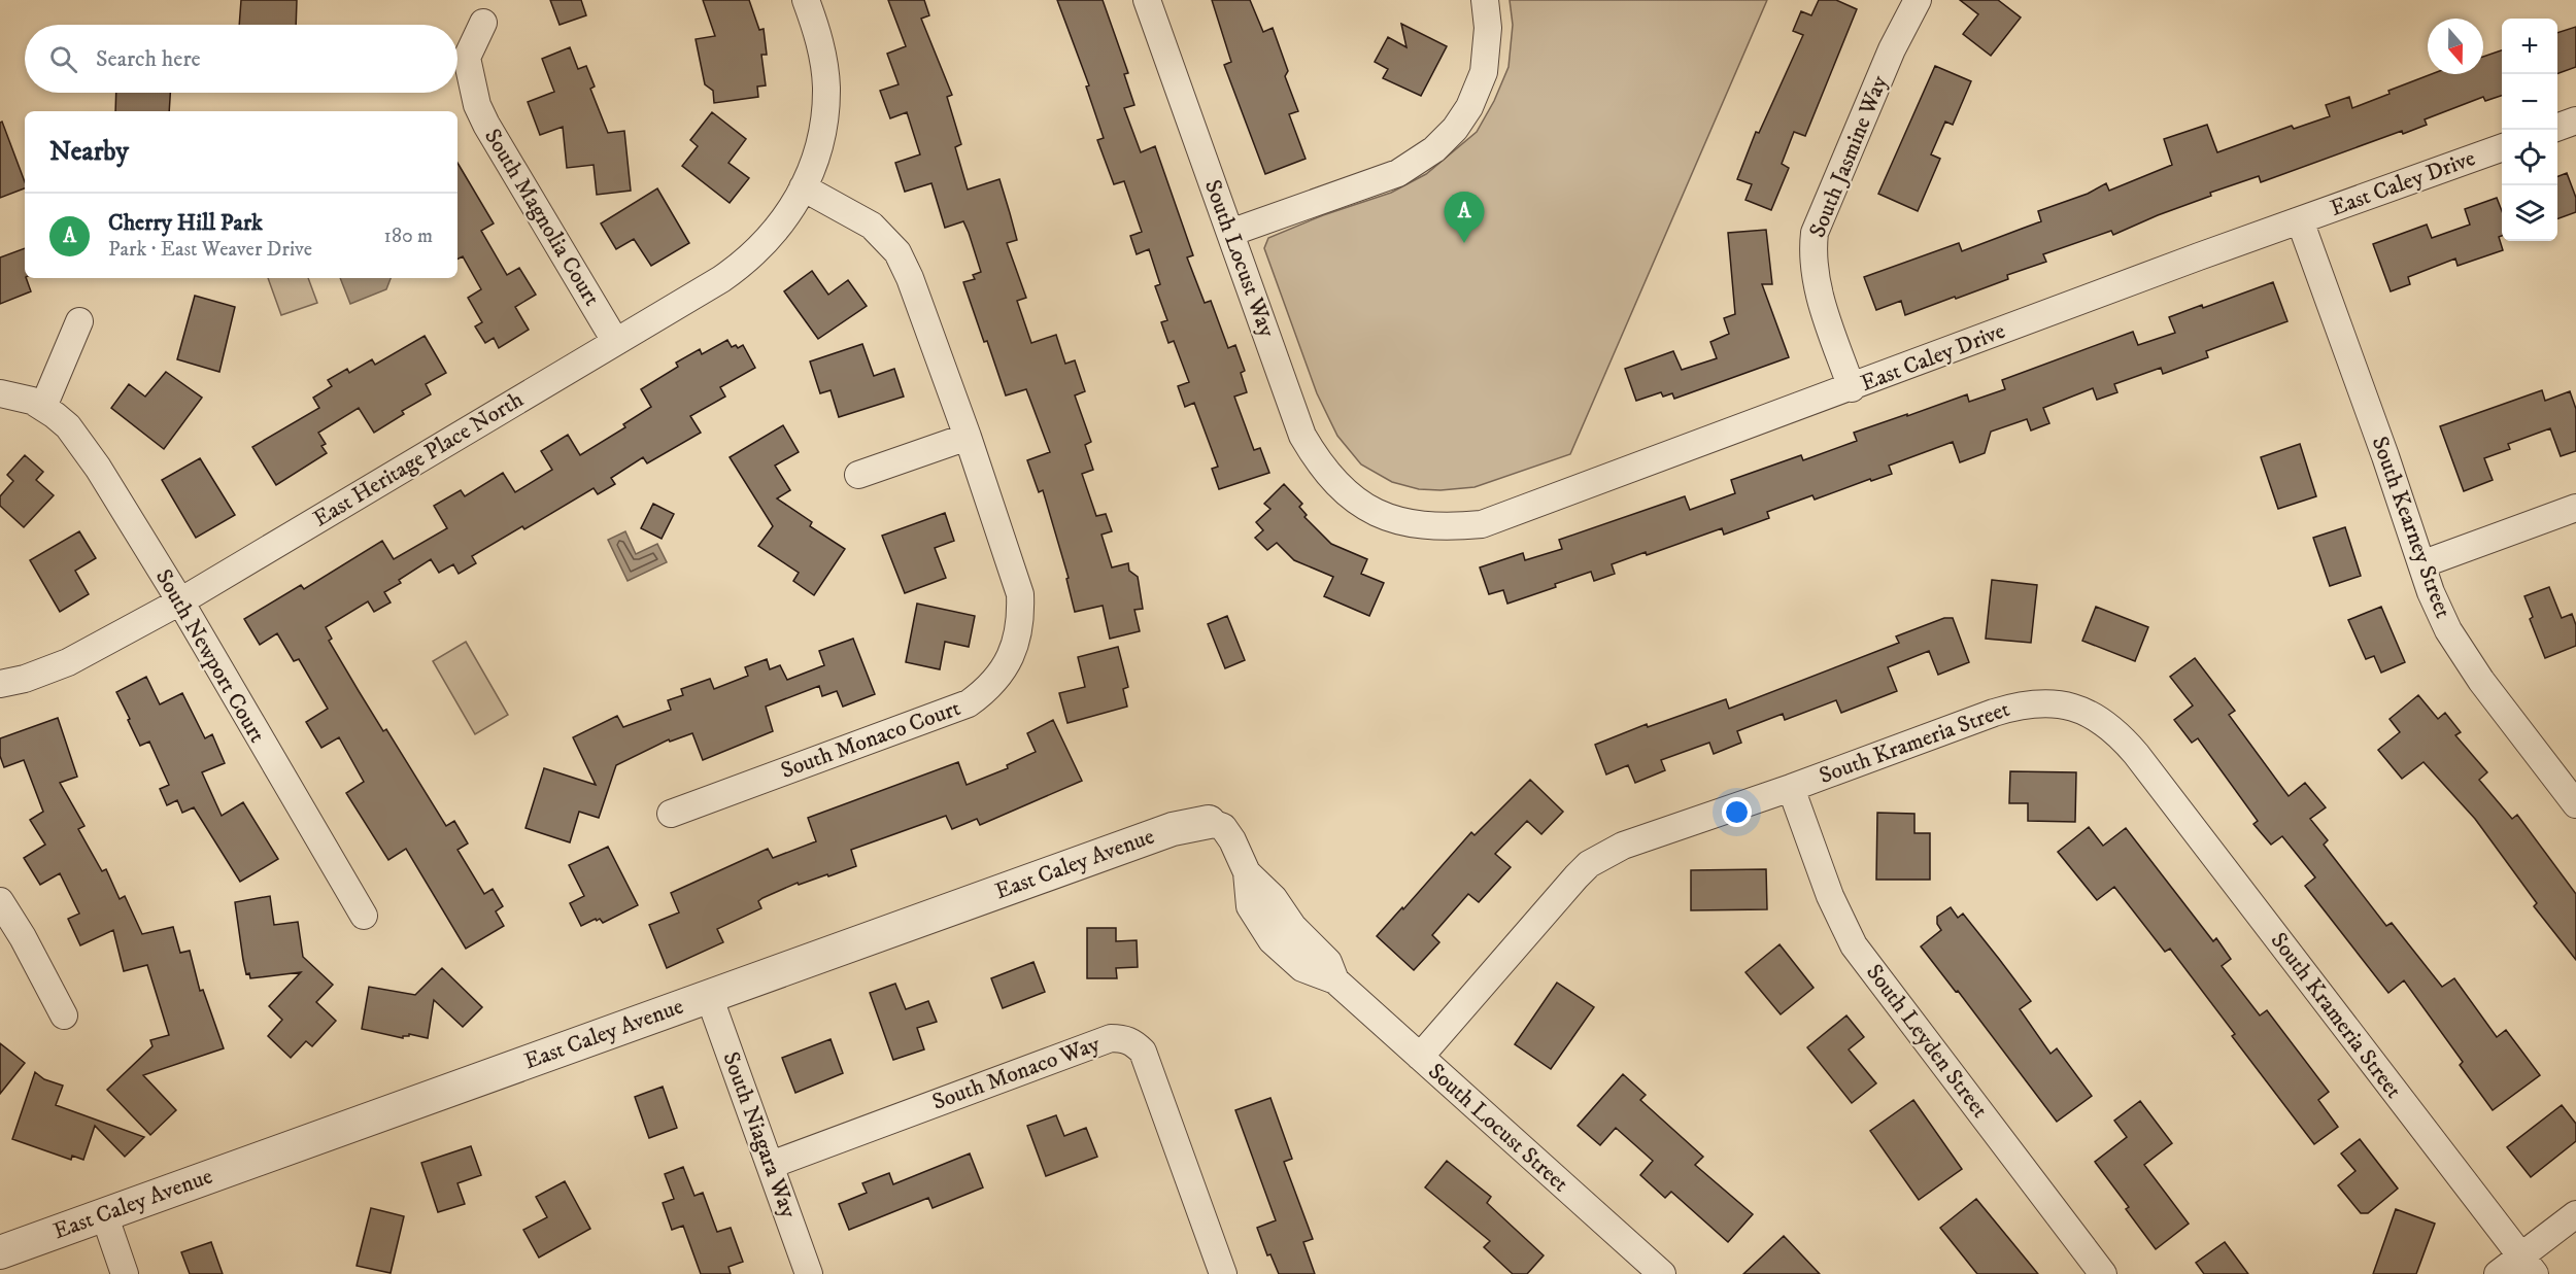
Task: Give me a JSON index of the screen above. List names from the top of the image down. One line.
{"streets":{"street":["South Jasmine Way","East Caley Drive","South Magnolia Court","South Locust Way","East Heritage Place North","South Kearney Street","South Newport Court","South Monaco Court","South Krameria Street","East Caley Avenue","South Leyden Street","South Monaco Way","South Locust Street","South Niagara Way"]},"crossings":[["South Jasmine Way","East Caley Drive"],["East Caley Drive","South Locust Way"],["East Caley Drive","South Kearney Street"],["South Magnolia Court","East Heritage Place North"],["East Heritage Place North","South Newport Court"],["East Heritage Place North","South Monaco Court"],["South Krameria Street","South Leyden Street"],["South Krameria Street","South Locust Street"],["East Caley Avenue","South Locust Street"],["East Caley Avenue","South Niagara Way"],["South Monaco Way","South Niagara Way"]],"north":"bottom","page":{"map_buttons":["+","−"],"search":"Search here","heading":"Nearby","pins":"A","list":[{"mark":"A","name":"Cherry Hill Park","note":"Park · East Weaver Drive","value":"180 m"}]}}
